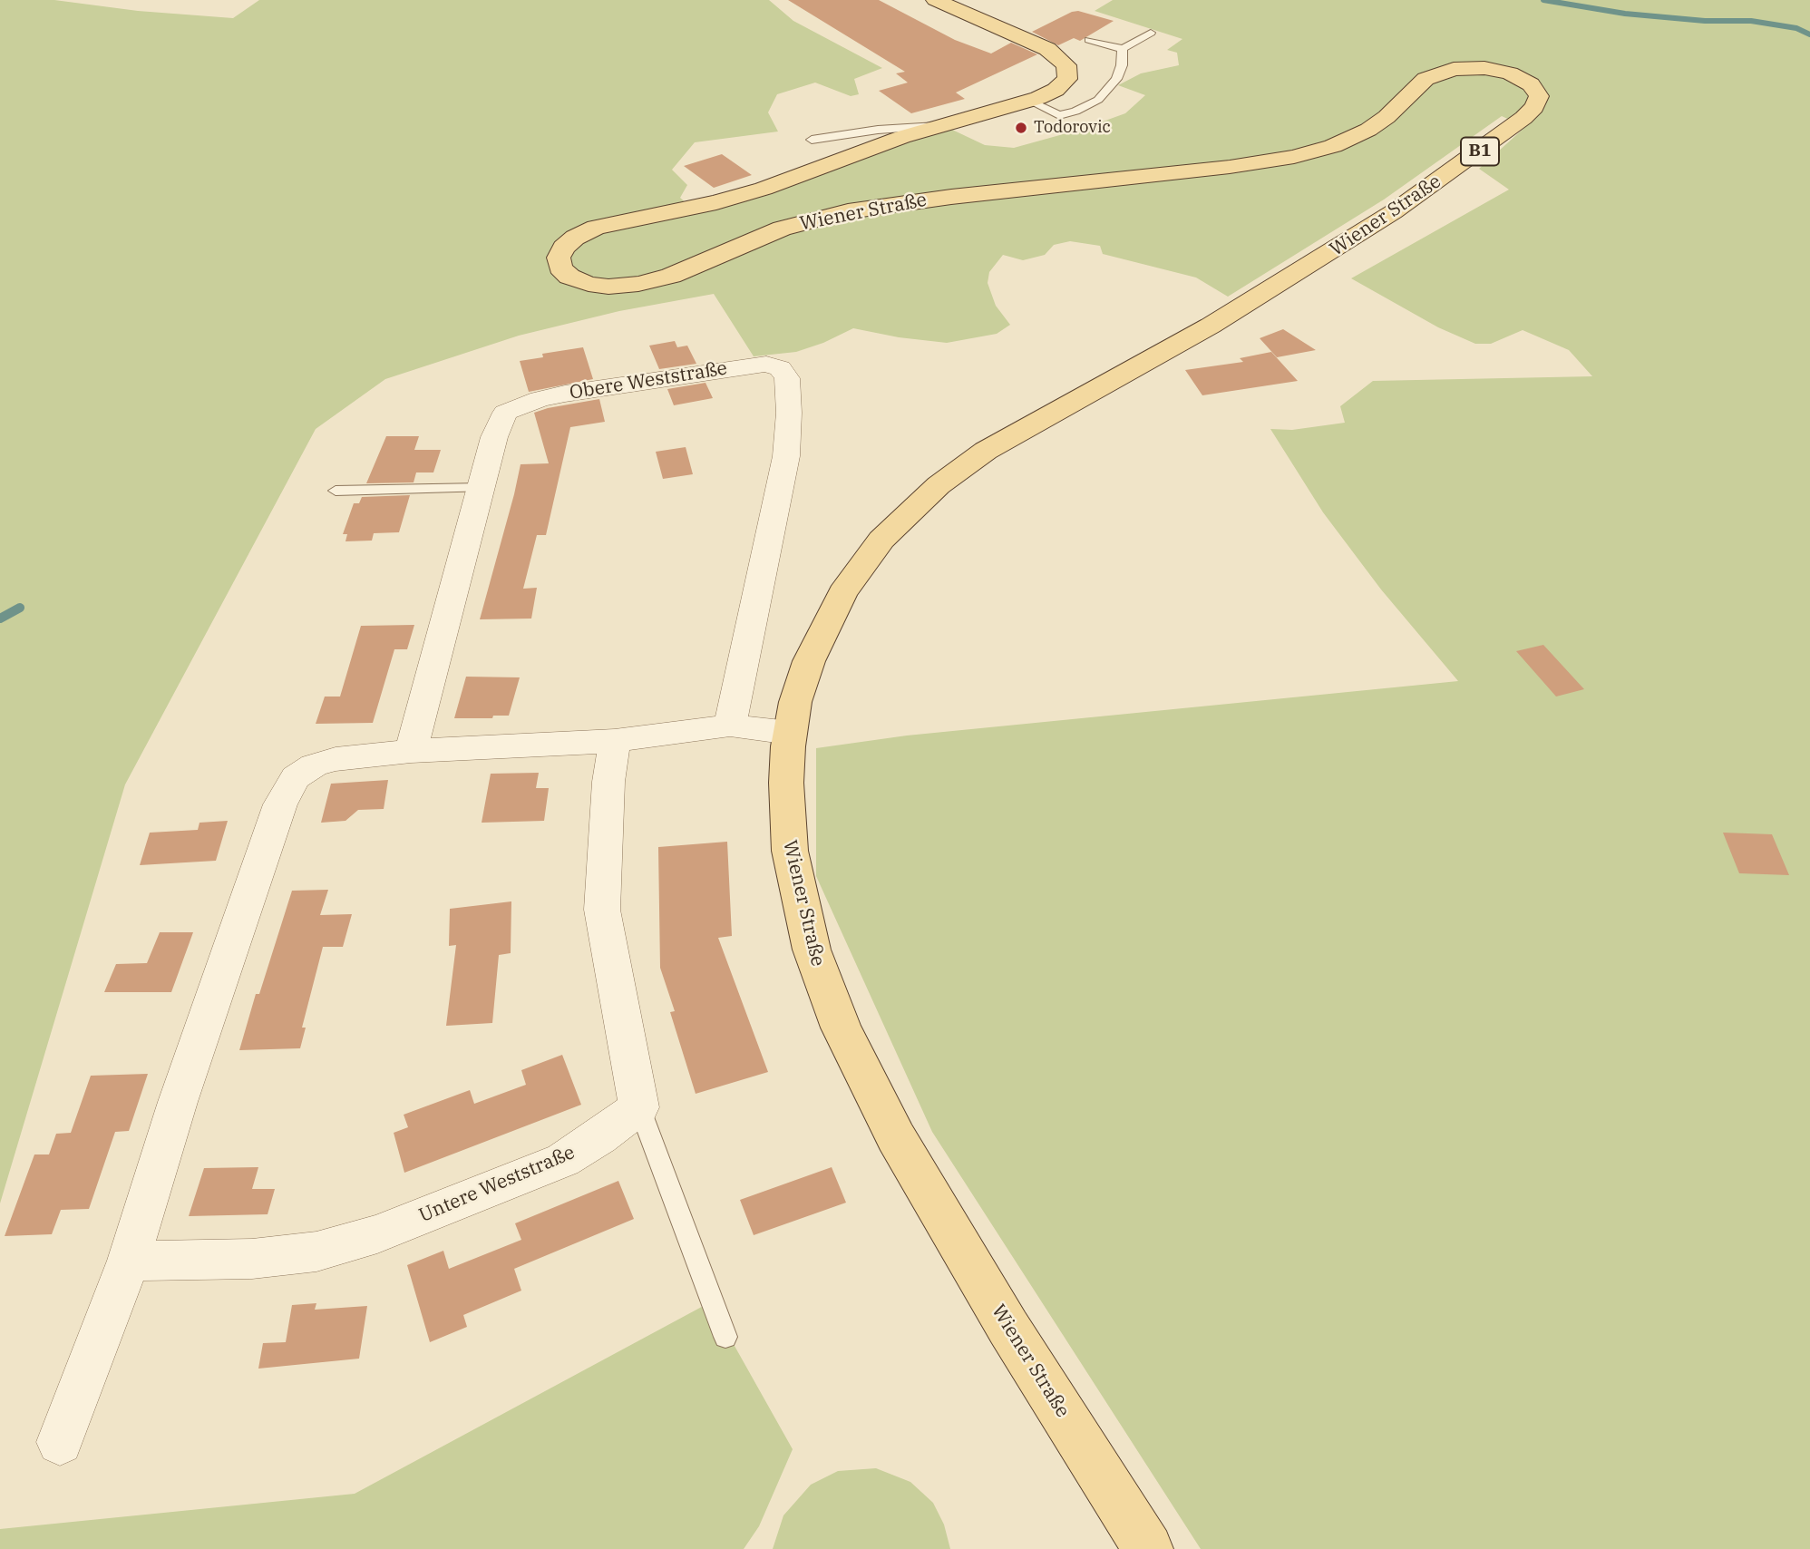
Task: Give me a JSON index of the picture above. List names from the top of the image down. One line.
{"streets":{"main road":["B1","Wiener Straße"],"street":["Obere Weststraße","Untere Weststraße"]},"places":["Todorovic"]}
